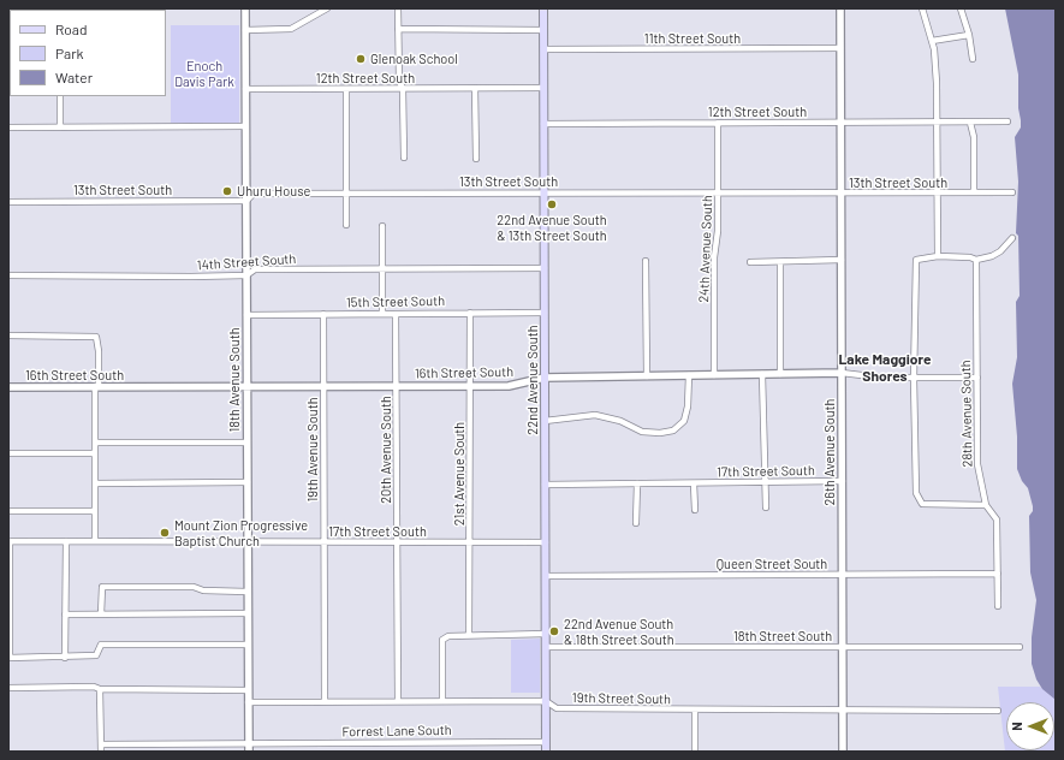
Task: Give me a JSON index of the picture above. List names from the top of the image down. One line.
{"streets":{"main road":["22nd Avenue South"],"street":["11th Street South","12th Street South","13th Street South","24th Avenue South","14th Street South","15th Street South","16th Street South","18th Avenue South","28th Avenue South","19th Avenue South","20th Avenue South","26th Avenue South","17th Street South","21st Avenue South","Queen Street South","18th Street South","19th Street South","Forrest Lane South"]},"crossings":[["11th Street South","22nd Avenue South"],["11th Street South","26th Avenue South"],["12th Street South","24th Avenue South"],["12th Street South","18th Avenue South"],["12th Street South","22nd Avenue South"],["12th Street South","26th Avenue South"],["13th Street South","24th Avenue South"],["13th Street South","18th Avenue South"],["13th Street South","22nd Avenue South"],["13th Street South","26th Avenue South"],["24th Avenue South","16th Street South"],["14th Street South","18th Avenue South"],["14th Street South","22nd Avenue South"],["15th Street South","18th Avenue South"],["15th Street South","22nd Avenue South"],["15th Street South","19th Avenue South"],["15th Street South","20th Avenue South"],["15th Street South","21st Avenue South"],["16th Street South","18th Avenue South"],["16th Street South","22nd Avenue South"],["16th Street South","28th Avenue South"],["16th Street South","19th Avenue South"],["16th Street South","20th Avenue South"],["16th Street South","26th Avenue South"],["16th Street South","21st Avenue South"],["18th Avenue South","17th Street South"],["18th Avenue South","19th Street South"],["18th Avenue South","Forrest Lane South"],["22nd Avenue South","17th Street South"],["22nd Avenue South","Queen Street South"],["22nd Avenue South","18th Street South"],["22nd Avenue South","19th Street South"],["22nd Avenue South","Forrest Lane South"],["28th Avenue South","Queen Street South"],["19th Avenue South","17th Street South"],["19th Avenue South","19th Street South"],["20th Avenue South","17th Street South"],["20th Avenue South","19th Street South"],["26th Avenue South","17th Street South"],["26th Avenue South","Queen Street South"],["26th Avenue South","18th Street South"],["26th Avenue South","19th Street South"],["17th Street South","21st Avenue South"]],"districts":["Lake Maggiore Shores"],"parks":["Enoch Davis Park"],"places":["Glenoak School","Uhuru House","22nd Avenue South & 13th Street South","Mount Zion Progressive Baptist Church","22nd Avenue South & 18th Street South"],"legend":["Road","Park","Water"],"north":"left"}
